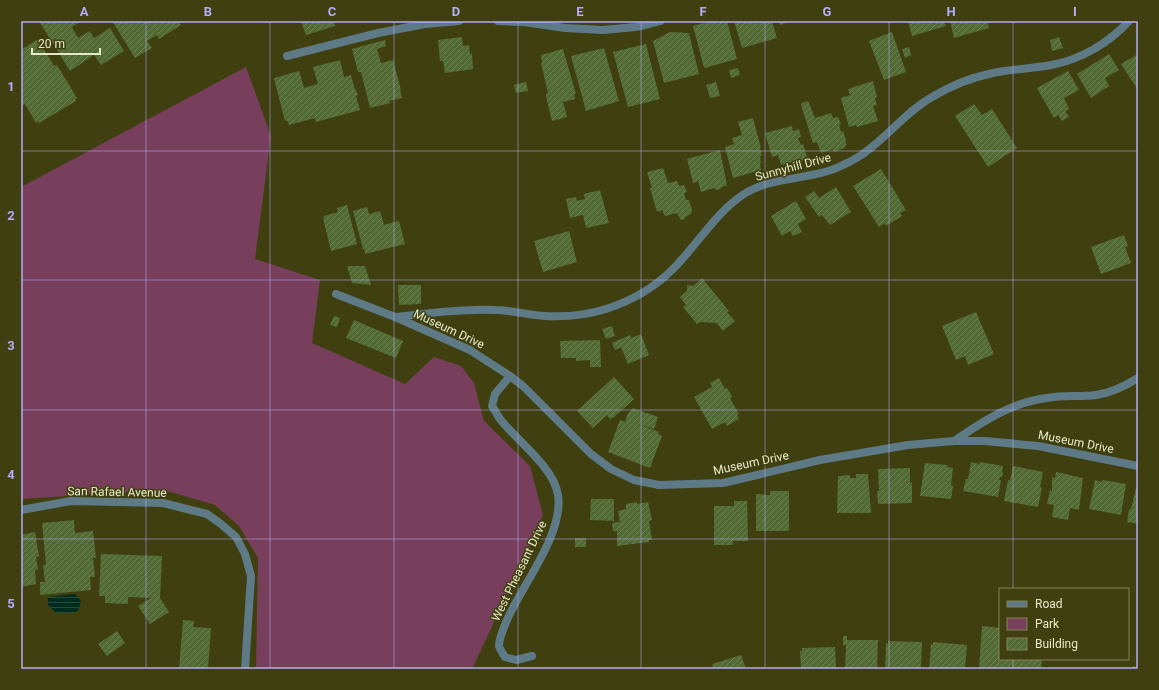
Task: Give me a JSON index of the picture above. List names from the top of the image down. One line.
{"streets":{"street":["Sunnyhill Drive","Museum Drive","San Rafael Avenue","West Pheasant Drive"]},"crossings":[["Sunnyhill Drive","Museum Drive"],["Museum Drive","West Pheasant Drive"]],"legend":["Road","Park","Building"],"scale_bar":"20 m","grid":{"columns":["A","B","C","D","E","F","G","H","I"],"rows":["1","2","3","4","5"]}}
